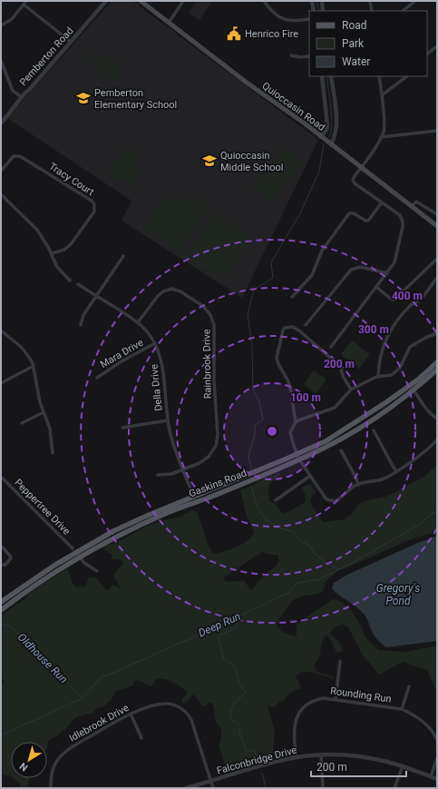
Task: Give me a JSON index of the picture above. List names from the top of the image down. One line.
{"streets":{"main road":["Quioccasin Road","Gaskins Road"],"street":["Pemberton Road","Tracy Court","Mara Drive","Rainbrook Drive","Della Drive","Peppertree Drive","Rounding Run","Idlebrook Drive","Falconbridge Drive"]},"crossings":[["Mara Drive","Della Drive"],["Rainbrook Drive","Della Drive"],["Della Drive","Gaskins Road"],["Gaskins Road","Peppertree Drive"],["Rounding Run","Falconbridge Drive"],["Idlebrook Drive","Falconbridge Drive"]],"water":["Gregory's Pond","Deep Run","Oldhouse Run"],"places":{"public building":["Henrico Fire"],"school or university":["Pemberton Elementary School","Quioccasin Middle School"]},"legend":["Road","Park","Water"],"scale_bar":"200 m","north":"bottom left","rings":["400 m","300 m","200 m","100 m"]}
